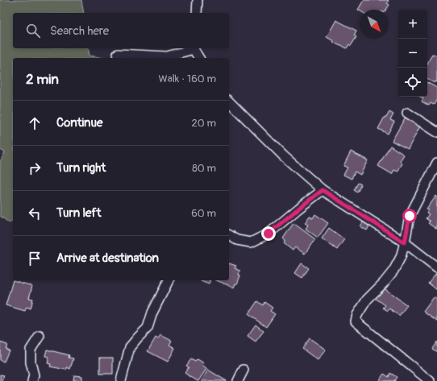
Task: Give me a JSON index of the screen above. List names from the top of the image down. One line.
{"north":"bottom right","page":{"map_buttons":["+","−"],"search":"Search here","heading":["2 min","Walk · 160 m"],"list":[["Continue","20 m"],["Turn right","80 m"],["Turn left","60 m"],"Arrive at destination"]}}
